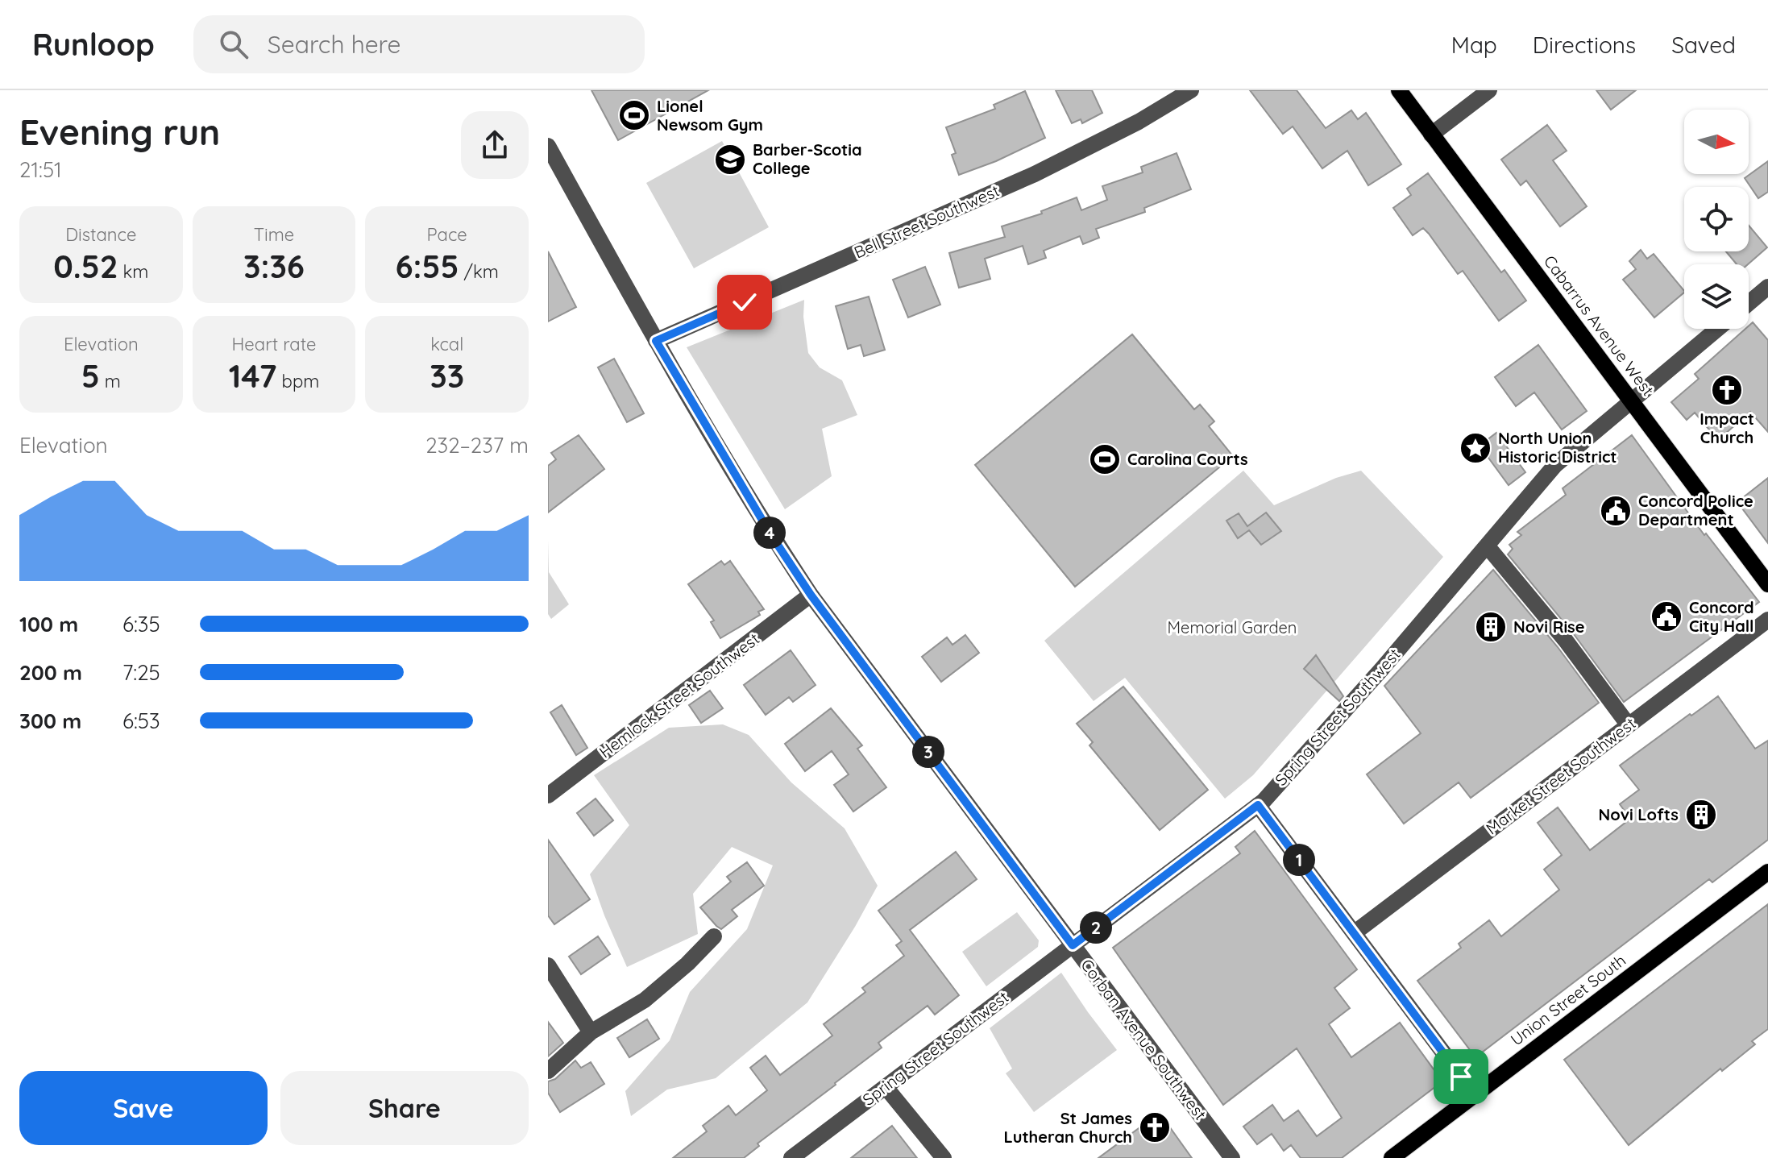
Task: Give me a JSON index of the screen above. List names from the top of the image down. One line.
{"streets":{"main road":["Cabarrus Avenue West","Union Street South"],"street":["Bell Street Southwest","Hemlock Street Southwest","Spring Street Southwest","Market Street Southwest","Corban Avenue Southwest"]},"crossings":[["Bell Street Southwest","Corban Avenue Southwest"],["Cabarrus Avenue West","Spring Street Southwest"],["Hemlock Street Southwest","Corban Avenue Southwest"],["Spring Street Southwest","Corban Avenue Southwest"]],"parks":["Memorial Garden"],"places":{"sports":["Lionel Newsom Gym","Carolina Courts"],"school or university":["Barber-Scotia College"],"church":["Impact Church","St James Lutheran Church"],"place":["North Union Historic District"],"public building":["Concord Police Department","Concord City Hall"],"building":["Novi Rise","Novi Lofts"]},"north":"right","page":{"header":"Runloop","search":"Search here","nav":["Map","Directions","Saved"],"heading":["Evening run","21:51"],"stats":[["Distance","0.52 km"],["Time","3:36"],["Pace","6:55 /km"],["Elevation","5 m"],["Heart rate","147 bpm"],["kcal","33"]],"chart":["Elevation","232–237 m"],"pins":["4","3","1","2"],"list":[{"name":"100 m","note":"6:35"},{"name":"200 m","note":"7:25"},{"name":"300 m","note":"6:53"}],"buttons":["Save","Share"]}}
